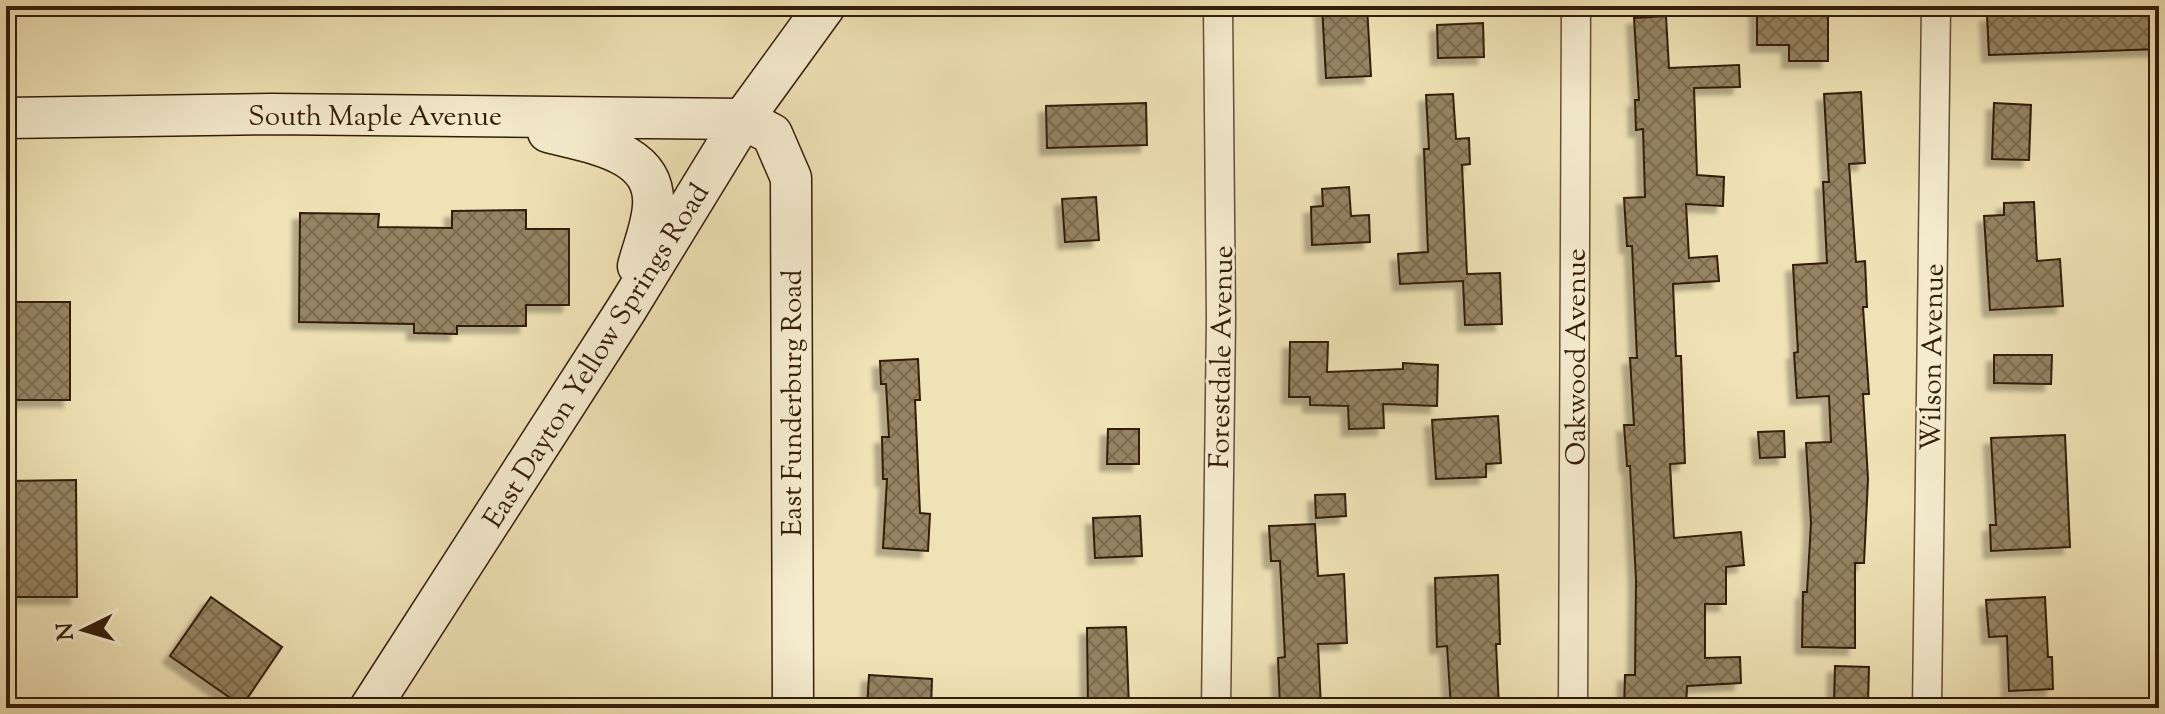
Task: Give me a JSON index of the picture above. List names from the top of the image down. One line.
{"streets":{"main road":["South Maple Avenue","East Dayton Yellow Springs Road","East Funderburg Road"],"street":["Forestdale Avenue","Oakwood Avenue","Wilson Avenue"]},"crossings":[["South Maple Avenue","East Dayton Yellow Springs Road"],["South Maple Avenue","East Funderburg Road"],["East Dayton Yellow Springs Road","East Funderburg Road"]],"north":"left"}
